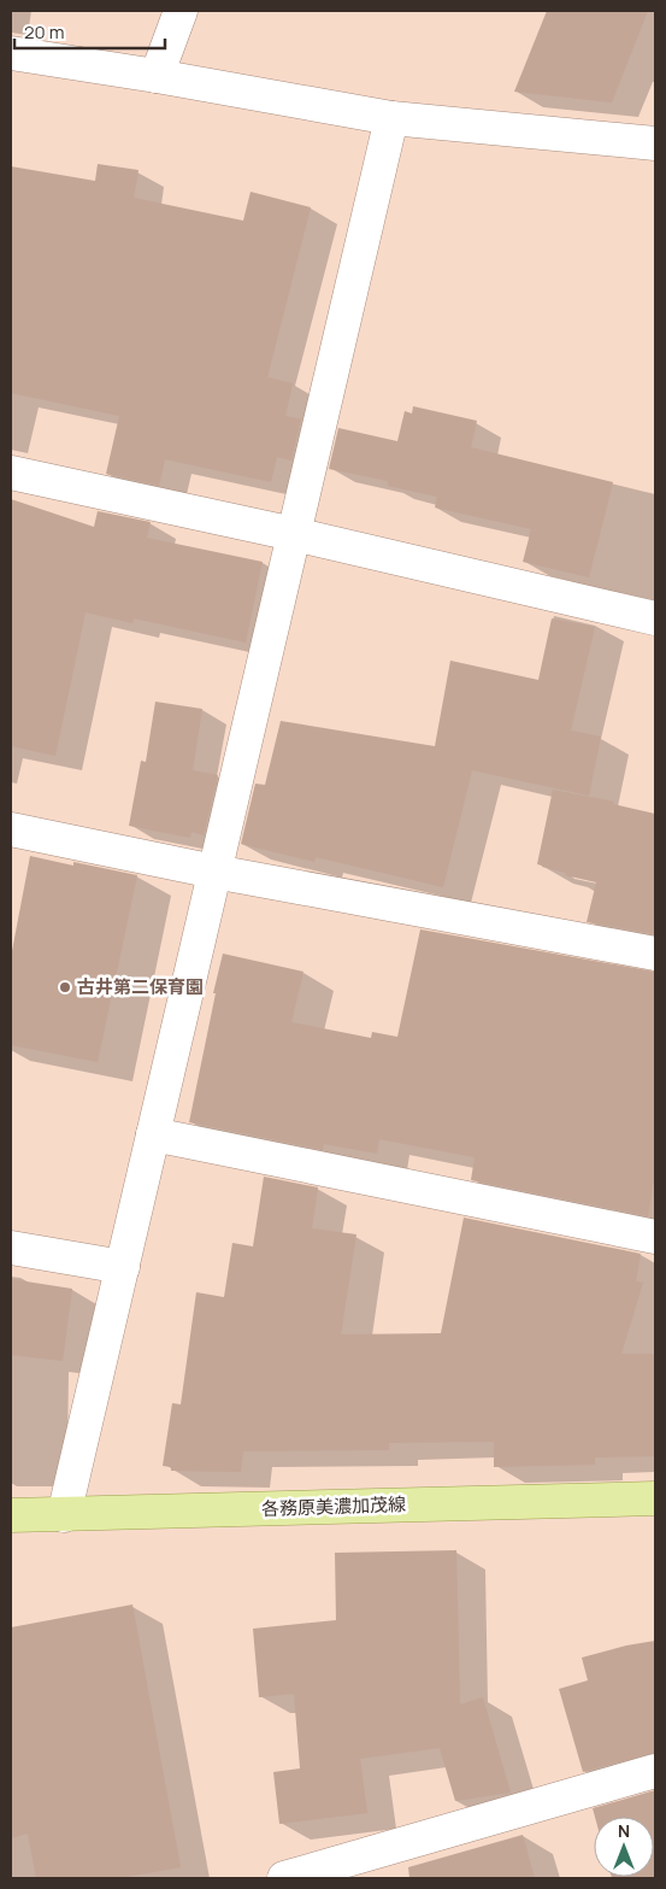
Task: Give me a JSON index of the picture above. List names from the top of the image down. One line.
{"streets":{"main road":["各務原美濃加茂線"]},"places":["古井第二保育園"],"scale_bar":"20 m","north":"top"}
